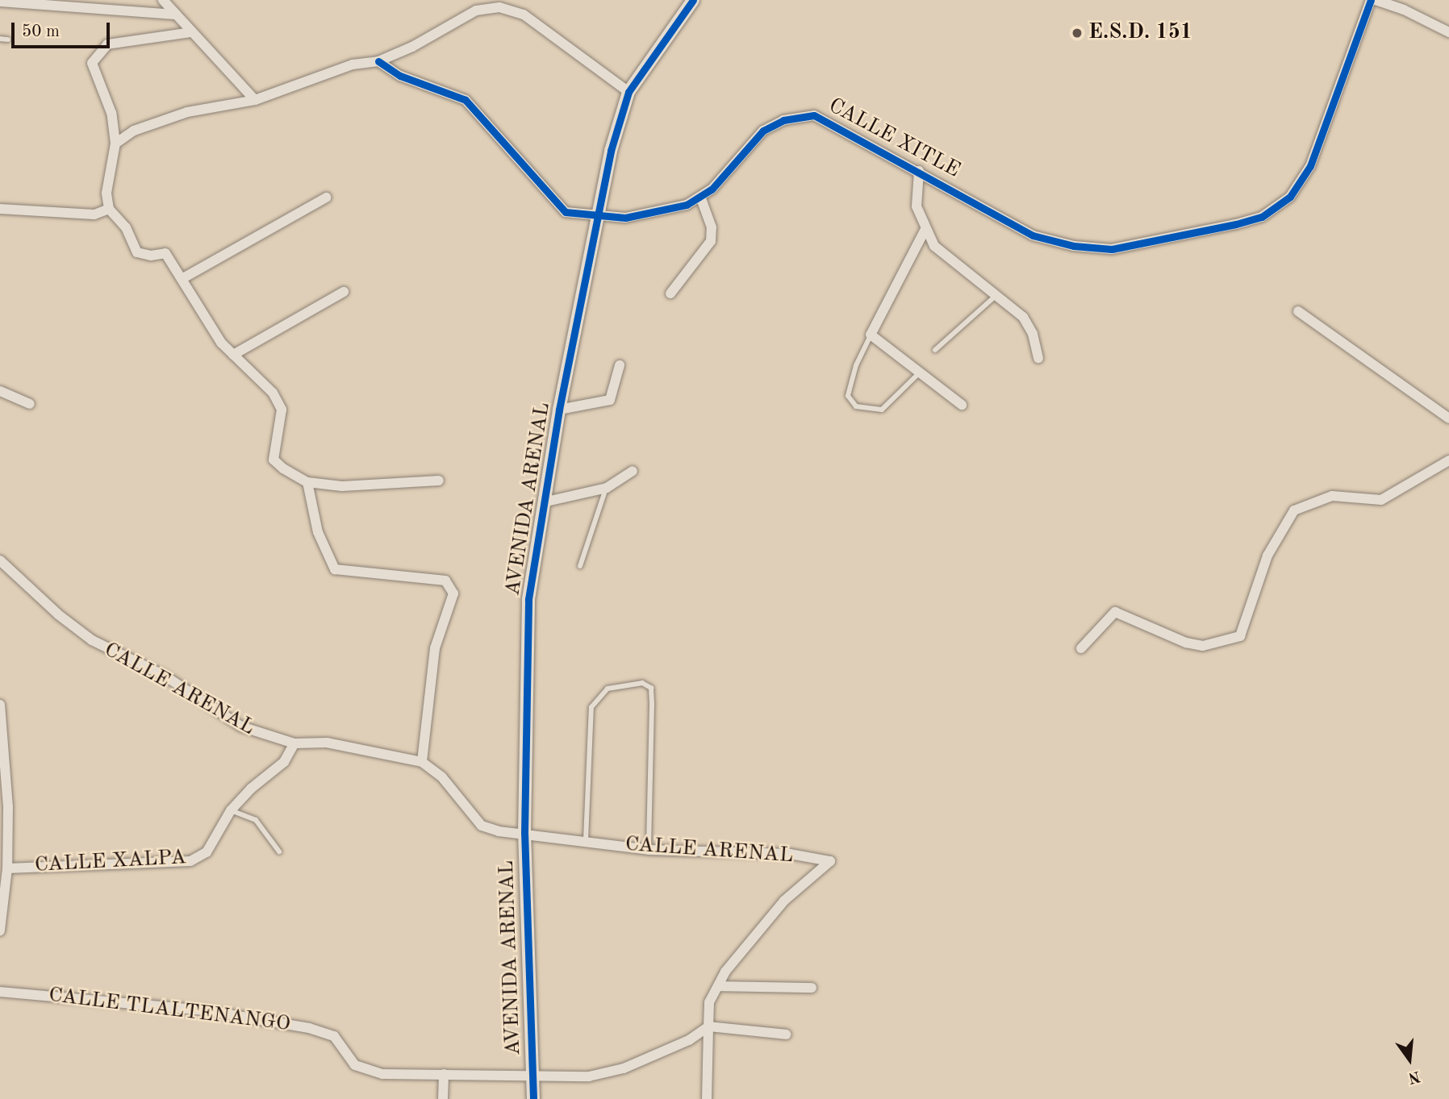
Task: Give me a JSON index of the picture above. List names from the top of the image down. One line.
{"streets":{"street":["CALLE XITLE","AVENIDA ARENAL","CALLE ARENAL","CALLE XALPA","CALLE TLALTENANGO"]},"crossings":[["CALLE XITLE","AVENIDA ARENAL"],["AVENIDA ARENAL","CALLE ARENAL"],["AVENIDA ARENAL","CALLE TLALTENANGO"],["CALLE ARENAL","CALLE XALPA"]],"places":["E.S.D. 151"],"scale_bar":"50 m","north":"bottom"}
